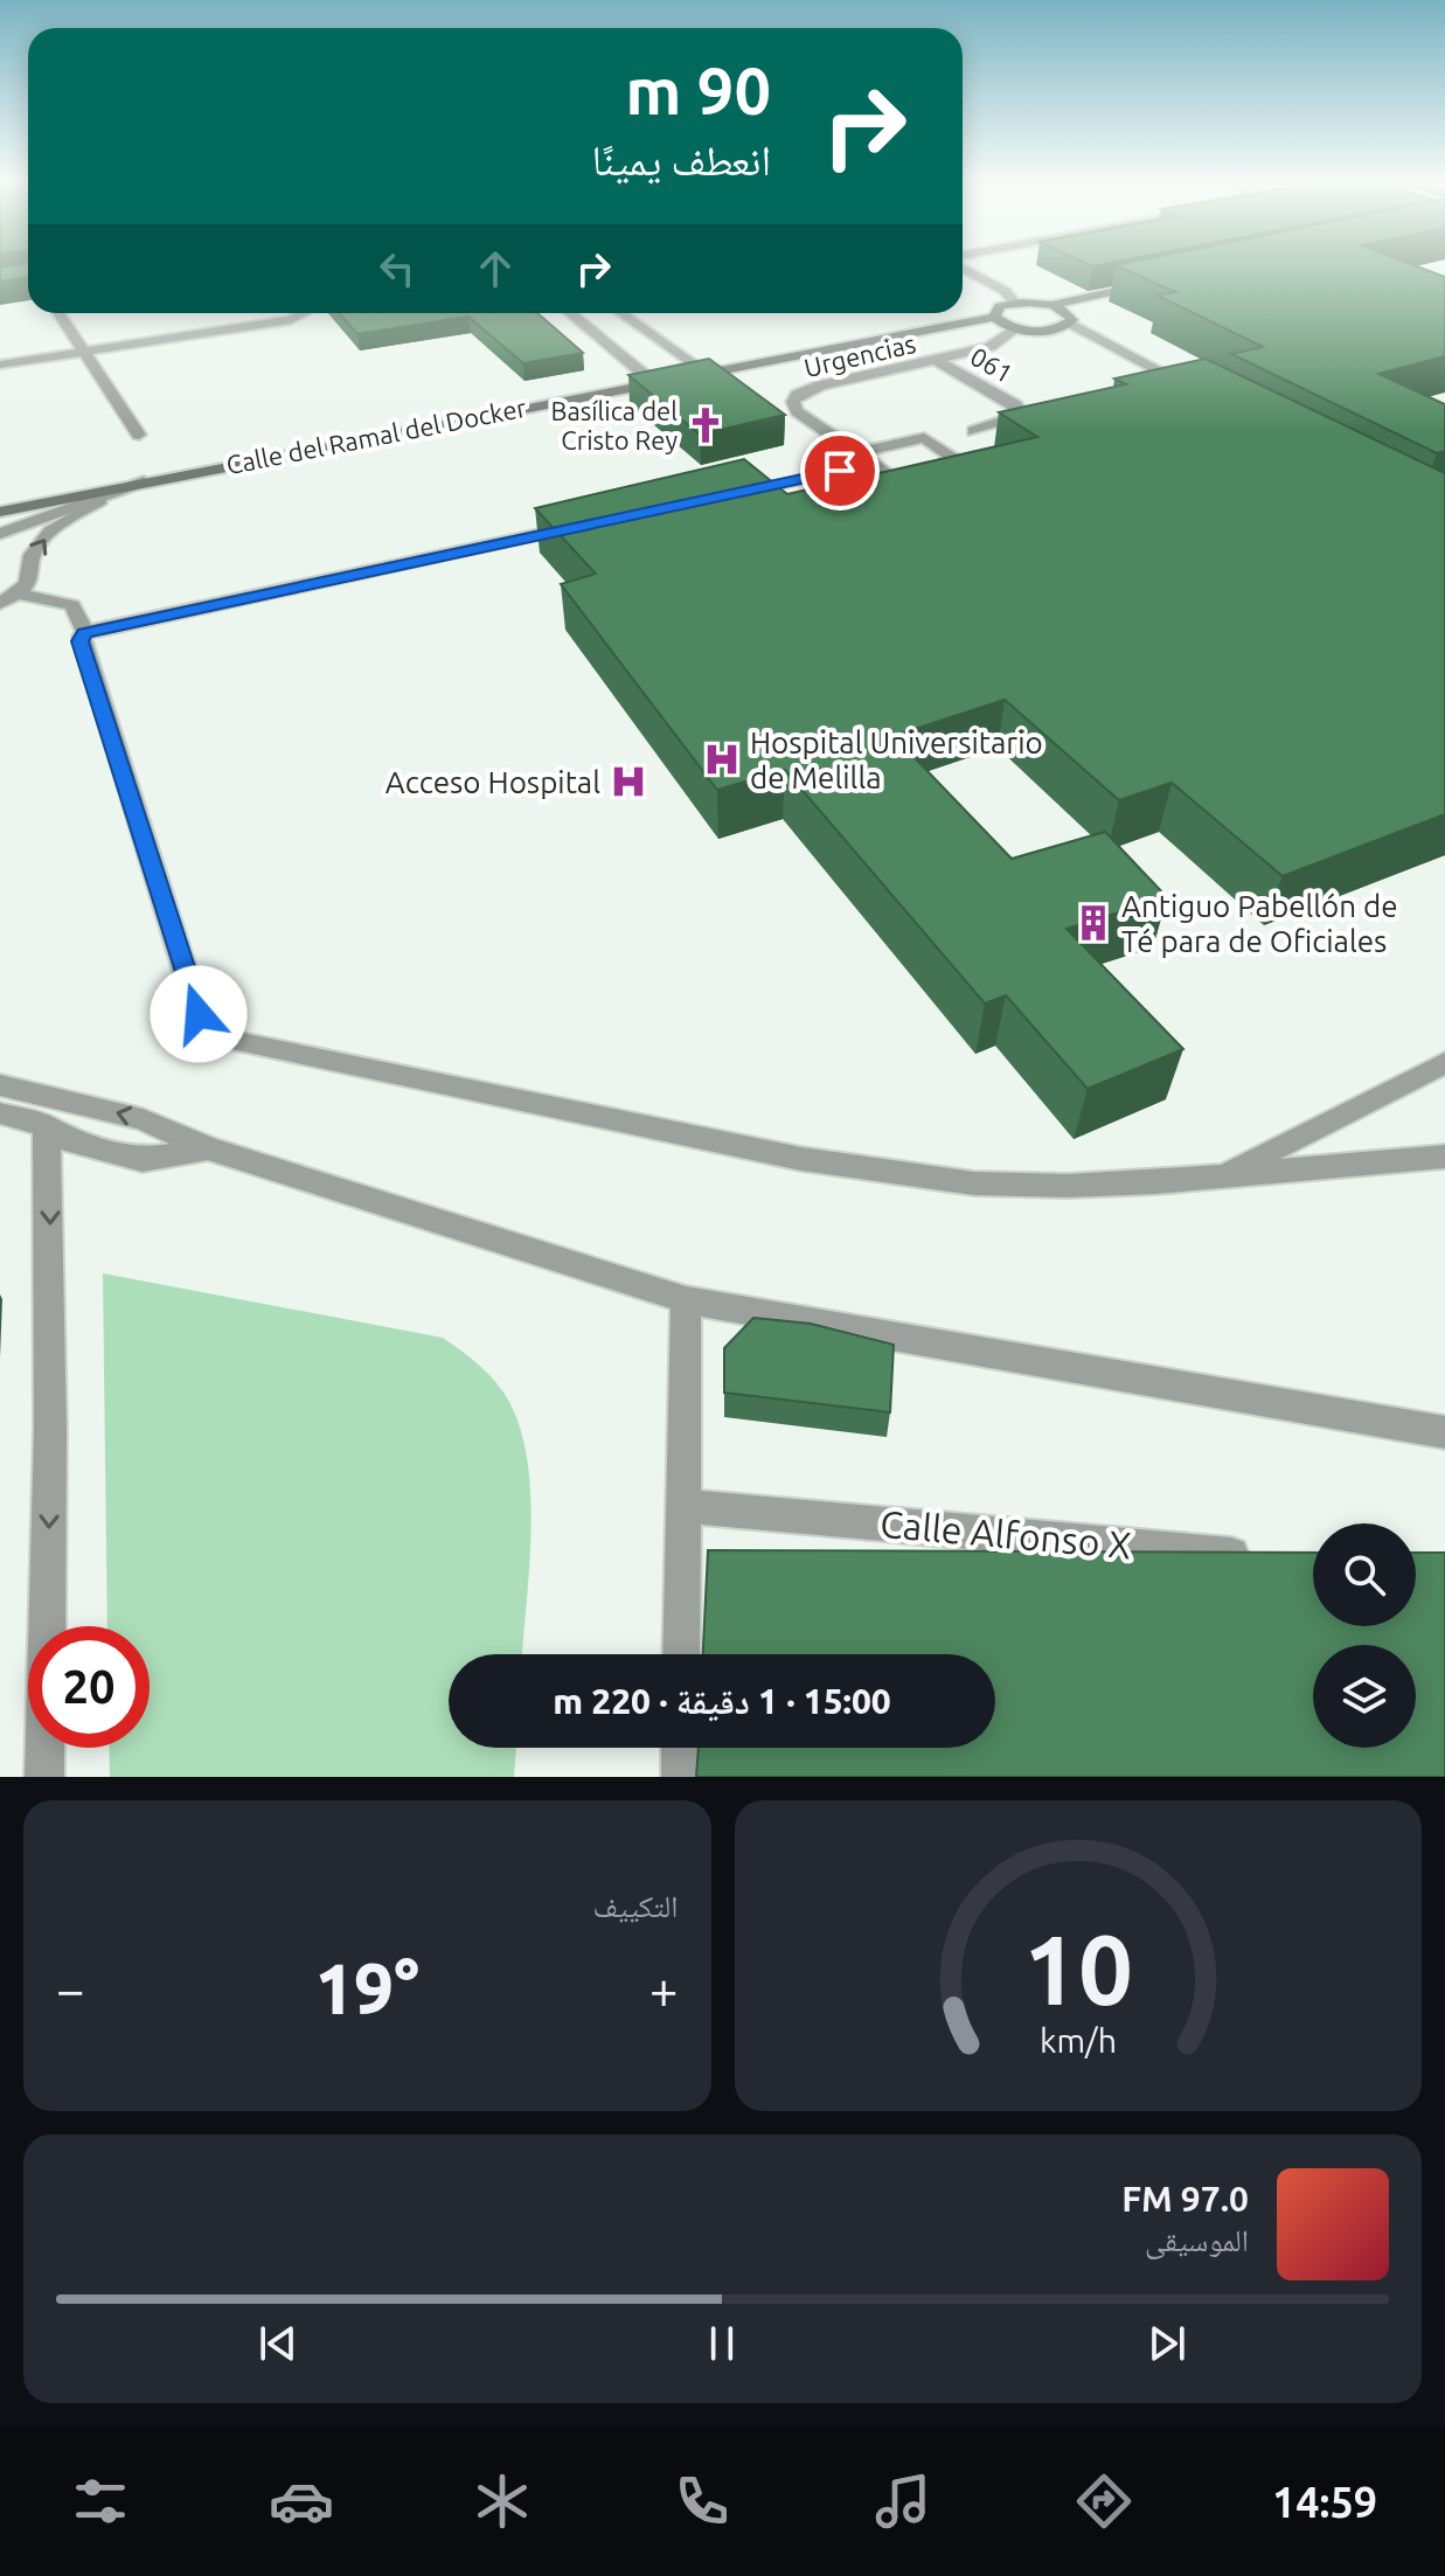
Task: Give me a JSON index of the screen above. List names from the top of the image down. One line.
{"streets":{"main road":["Calle del Ramal del Docker"],"street":["Urgencias","061","Calle Alfonso X"]},"crossings":[["Urgencias","061"]],"places":{"church":["Basílica del Cristo Rey"],"hospital":["Hospital Universitario de Melilla","Acceso Hospital"],"building":["Antiguo Pabellón de Té para de Oficiales"]},"page":{"turn":["90 m","انعطف يمينًا"],"limit":"20","trip":"15:00 · 1 دقيقة · 220 m","tile":"التكييف","heat":["−","19°","+"],"song":["97.0 FM","الموسيقى"],"tabs":"14:59","gauge":["10","km/h"]}}
